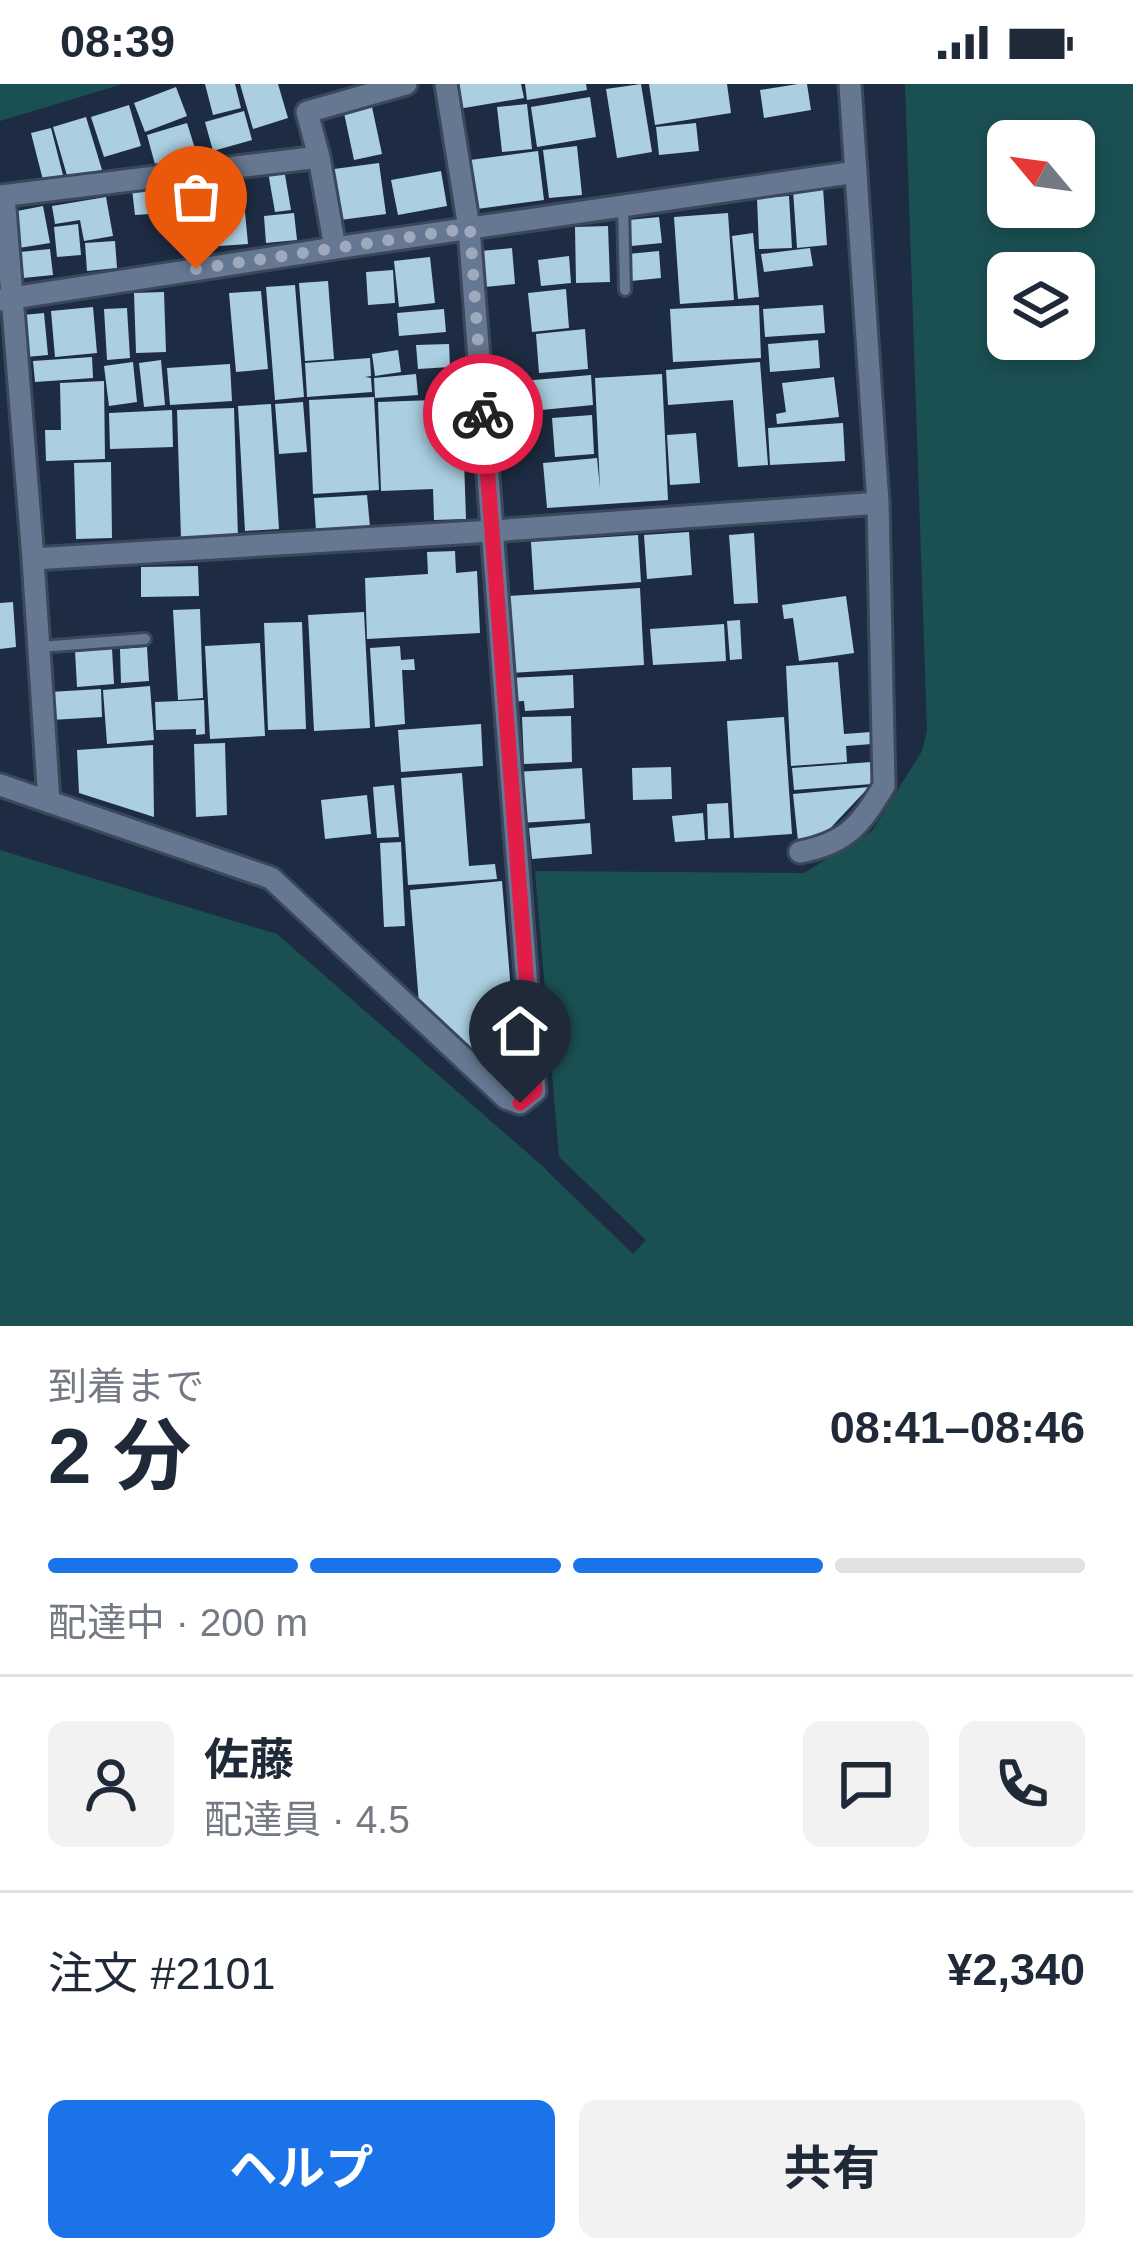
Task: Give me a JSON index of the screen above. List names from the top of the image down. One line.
{"north":"top left","page":{"status":"08:39","heading":["2 分","到着まで","08:41–08:46"],"panel":["佐藤","配達員 · 4.5","注文 #2101","¥2,340"],"bar":"配達中 · 200 m","buttons":["ヘルプ","共有"]}}
